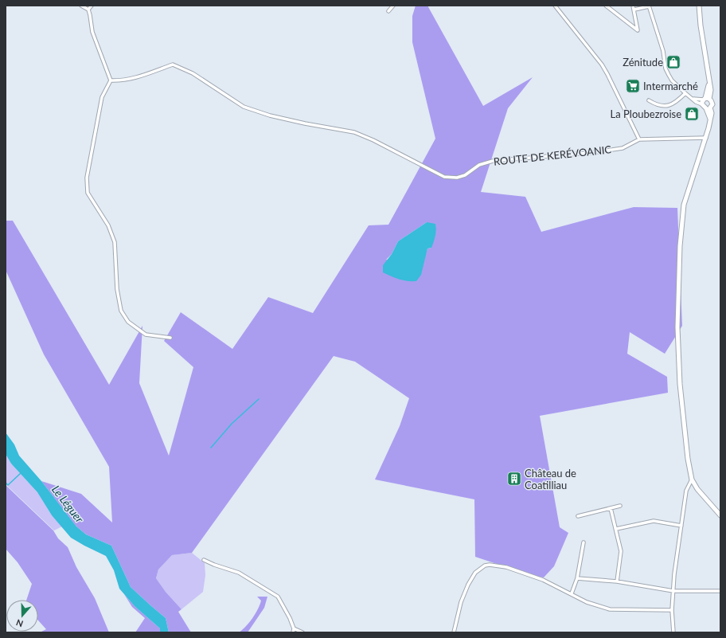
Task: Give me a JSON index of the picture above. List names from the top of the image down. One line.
{"streets":{"street":["ROUTE DE KERÉVOANIC"]},"water":["Le Léguer"],"places":{"shop":["Zénitude","La Ploubezroise"],"supermarket":["Intermarché"],"building":["Château de Coatilliau"]},"north":"bottom"}
